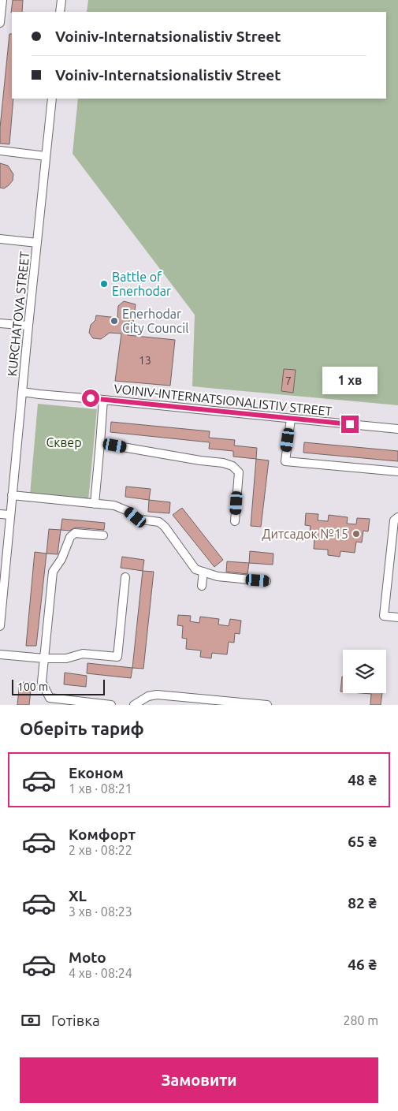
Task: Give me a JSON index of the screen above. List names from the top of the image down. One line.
{"streets":{"street":["KURCHATOVA STREET","VOINIV-INTERNATSIONALISTIV STREET"]},"crossings":[["KURCHATOVA STREET","VOINIV-INTERNATSIONALISTIV STREET"]],"parks":["Сквер"],"places":["Battle of Enerhodar","Enerhodar City Council","Дитсадок №15"],"house_numbers":["13","7"],"scale_bar":"100 m","page":{"banner":["Voiniv-Internatsionalistiv Street","Voiniv-Internatsionalistiv Street"],"bubble":"1 хв","scale":"100 m","heading":"Оберіть тариф","list":[{"name":"Економ","note":"1 хв · 08:21","value":"48 ₴"},{"name":"Комфорт","note":"2 хв · 08:22","value":"65 ₴"},{"name":"XL","note":"3 хв · 08:23","value":"82 ₴"},{"name":"Moto","note":"4 хв · 08:24","value":"46 ₴"}],"pay":["Готівка","280 m"],"buttons":"Замовити"}}
